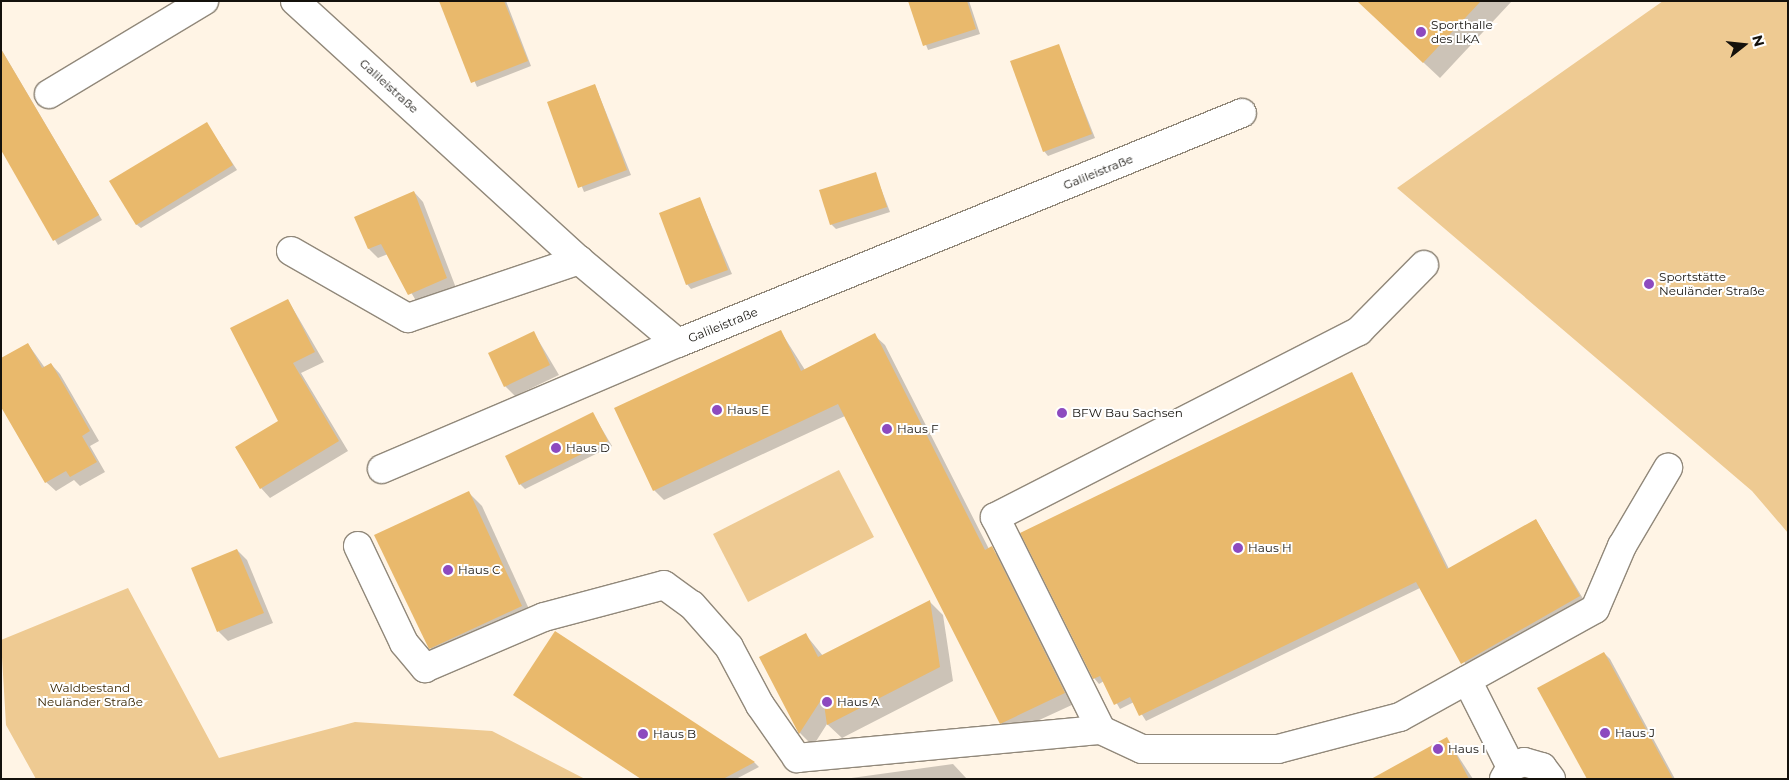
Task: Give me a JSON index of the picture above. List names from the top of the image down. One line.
{"streets":{"street":["Galileistraße"]},"parks":["Waldbestand Neuländer Straße"],"places":["Sporthalle des LKA","Sportstätte Neuländer Straße","Haus E","BFW Bau Sachsen","Haus F","Haus D","Haus H","Haus C","Haus A","Haus J","Haus B","Haus I"],"north":"right"}
